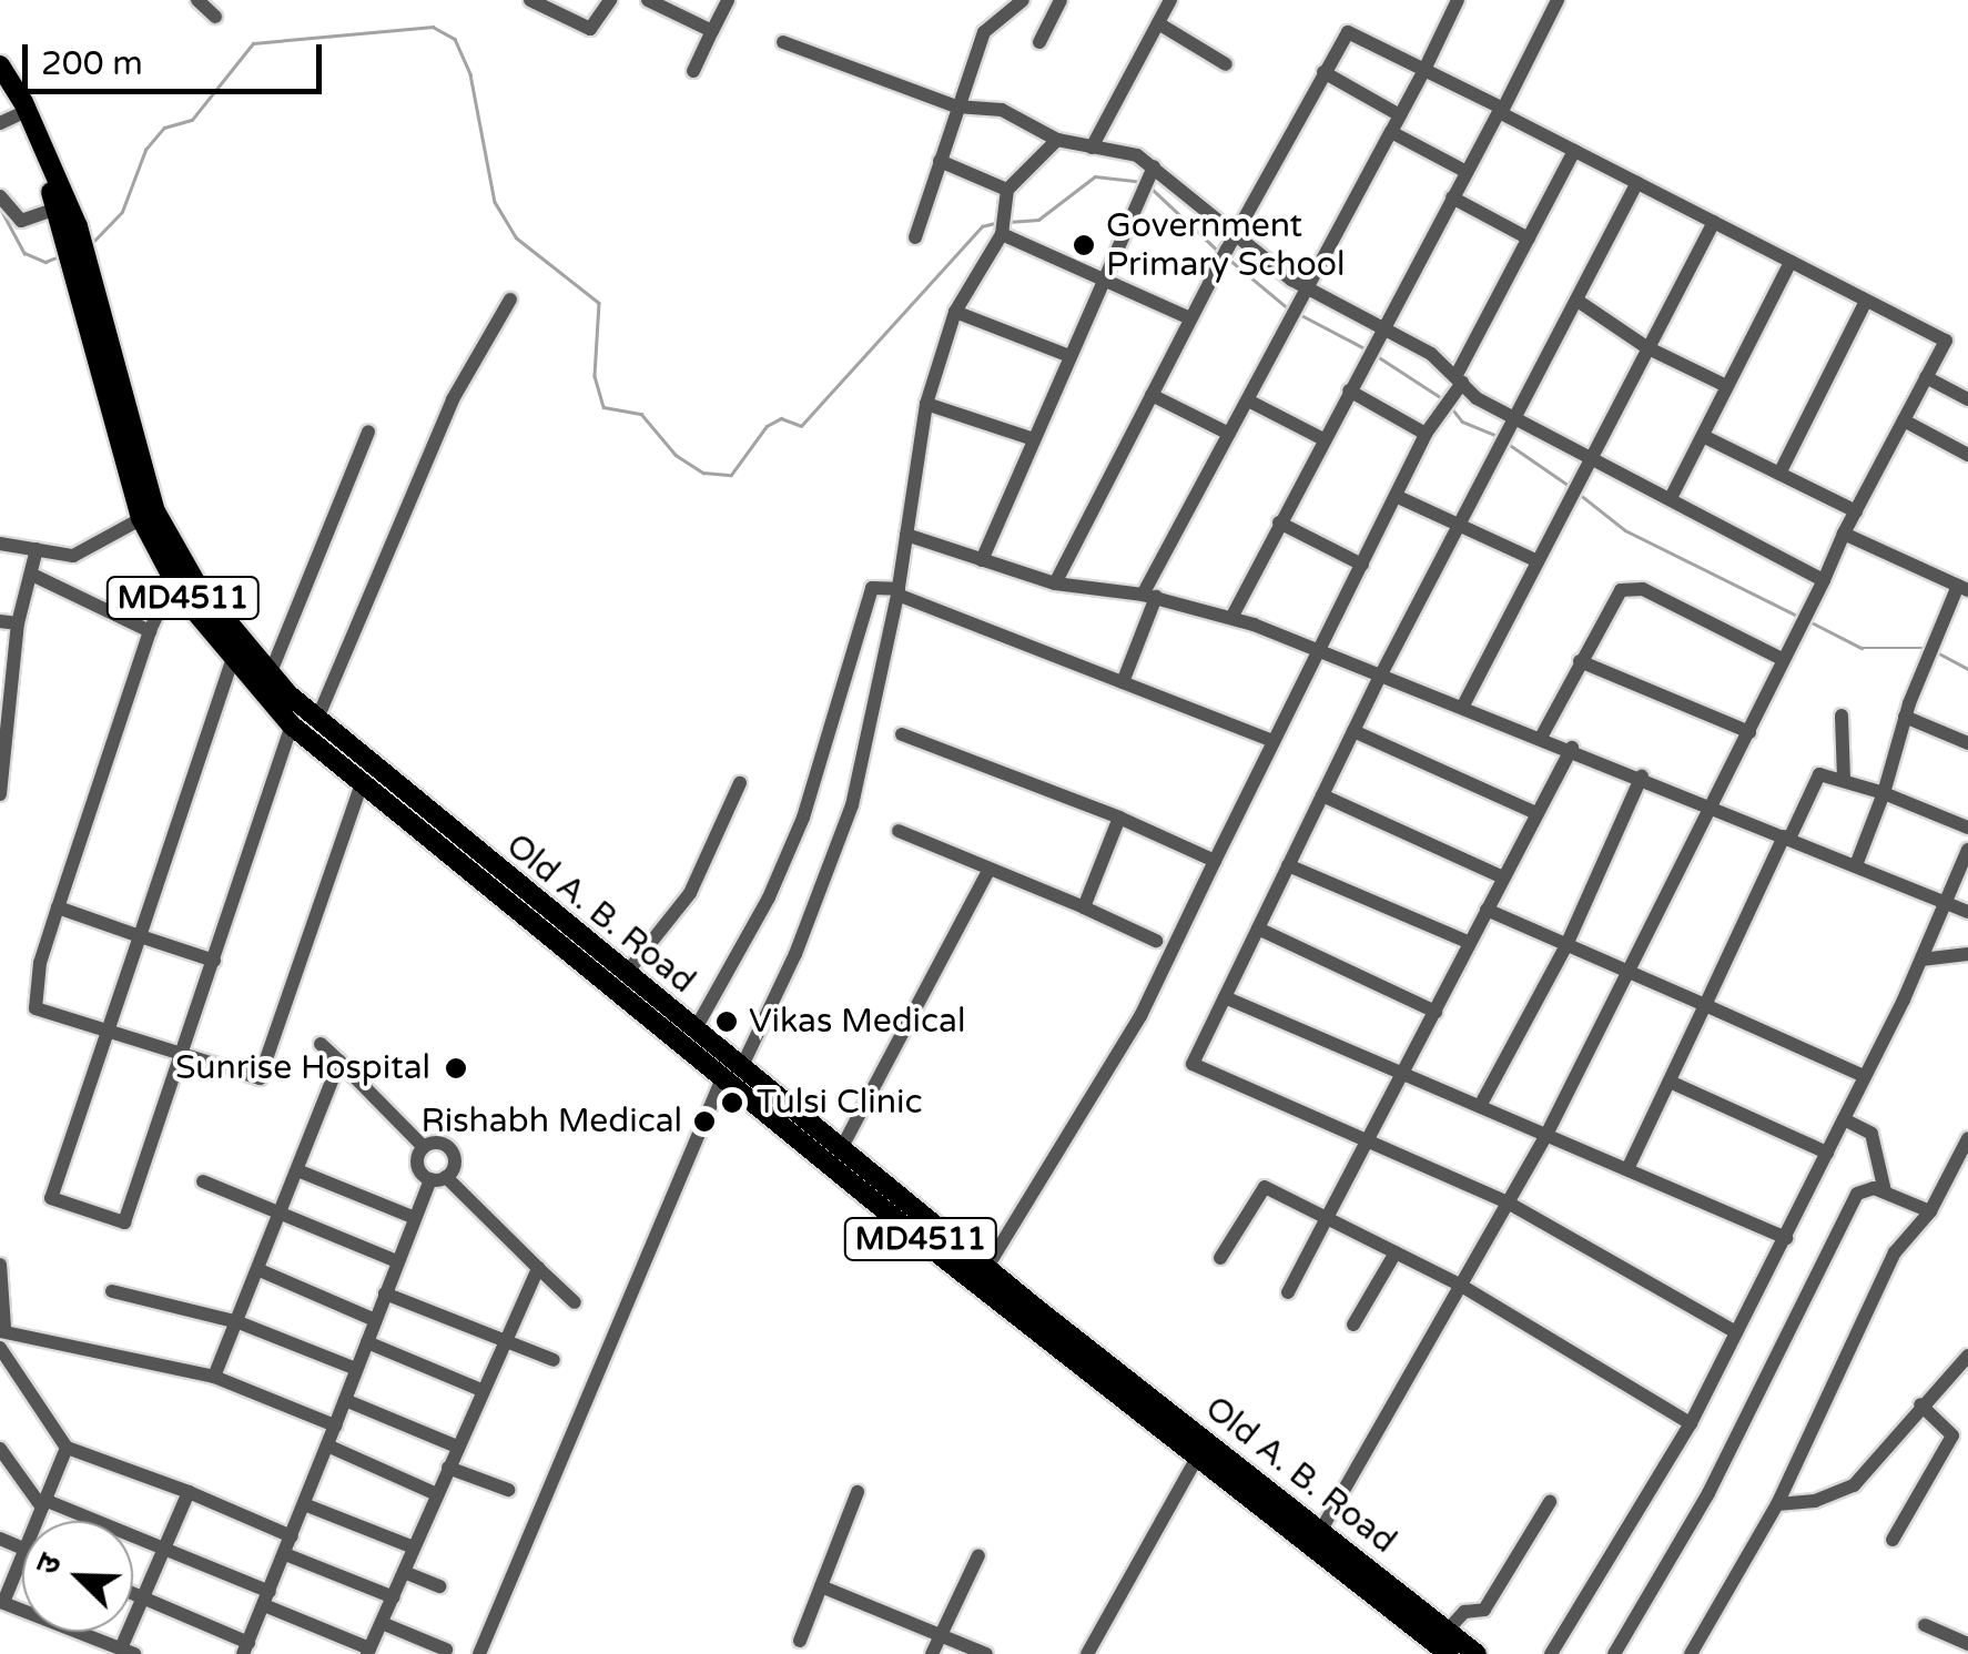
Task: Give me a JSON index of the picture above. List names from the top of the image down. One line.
{"streets":{"main road":["MD4511","Old A. B. Road"]},"places":["Government Primary School","Vikas Medical","Sunrise Hospital","Tulsi Clinic","Rishabh Medical"],"scale_bar":"200 m","north":"top left"}
